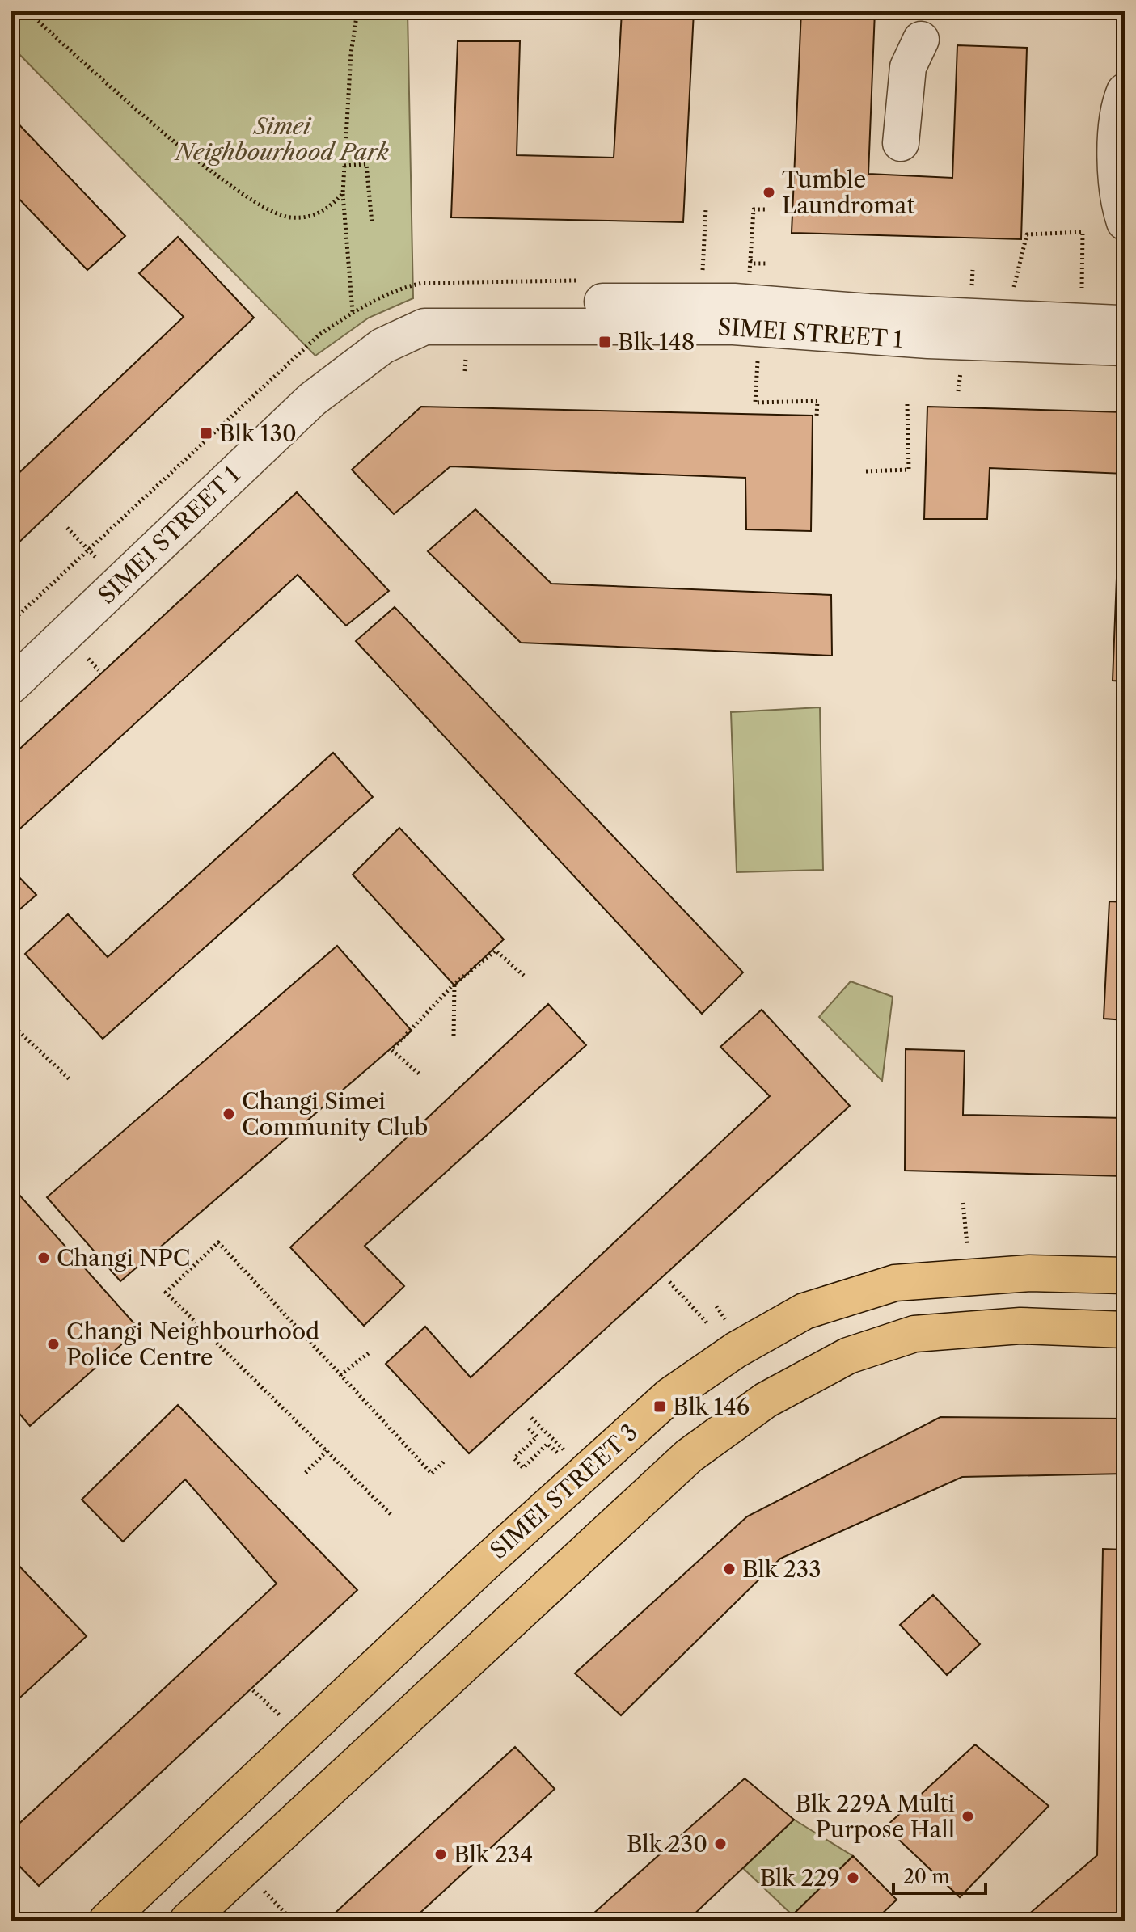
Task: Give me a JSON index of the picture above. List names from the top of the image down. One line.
{"streets":{"main road":["SIMEI STREET 3"],"street":["SIMEI STREET 1"]},"parks":["Simei Neighbourhood Park"],"places":{"other":["Tumble Laundromat","Changi Simei Community Club","Changi NPC","Changi Neighbourhood Police Centre","Blk 233","Blk 229A Multi Purpose Hall","Blk 230","Blk 234","Blk 229"],"transit":["Blk 148","Blk 130","Blk 146"]},"scale_bar":"20 m"}
